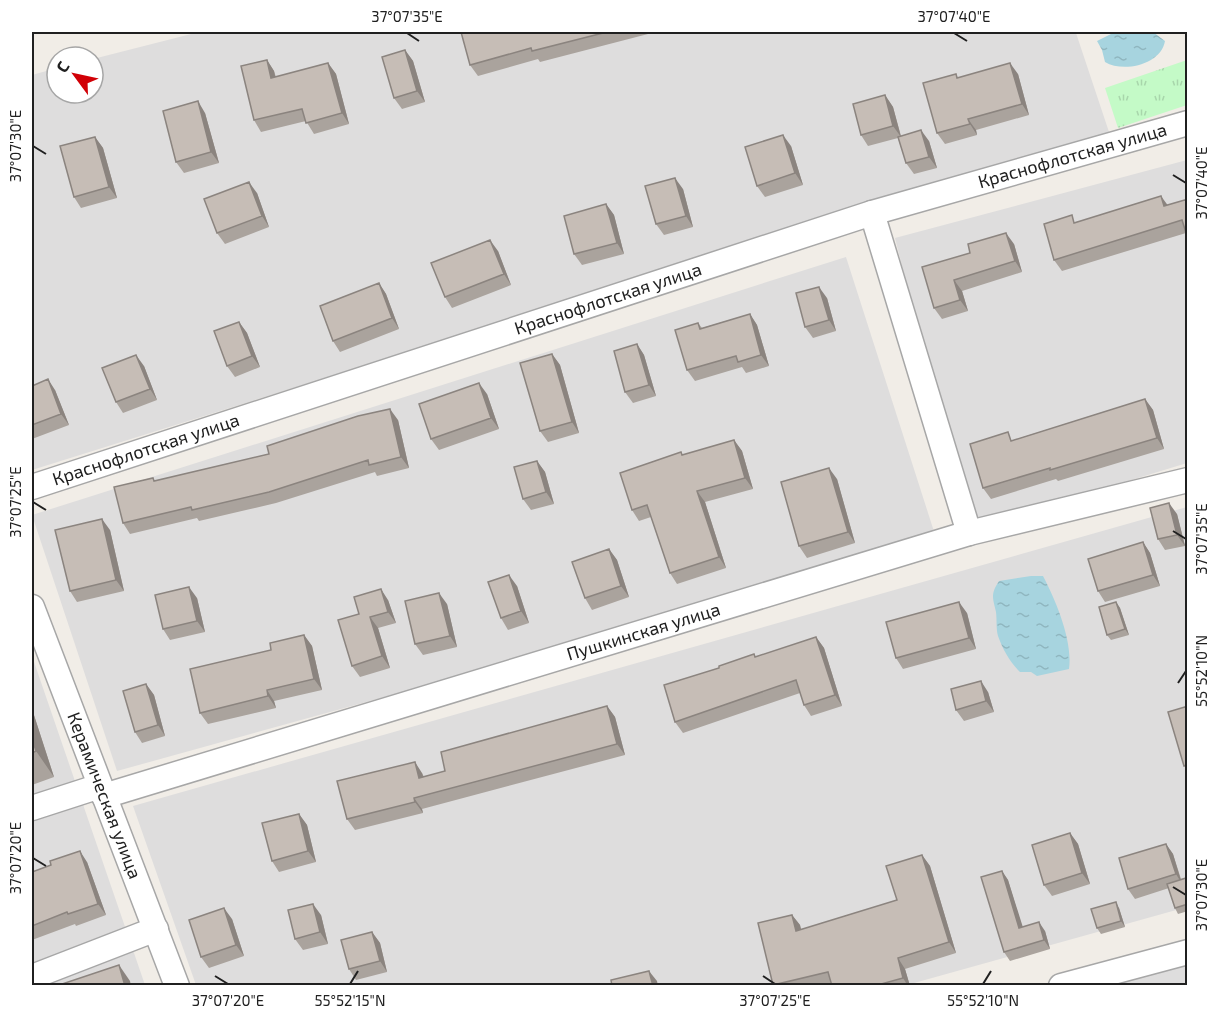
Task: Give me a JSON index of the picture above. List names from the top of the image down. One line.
{"streets":{"street":["Краснофлотская улица","Пушкинская улица","Керамическая улица"]},"crossings":[["Пушкинская улица","Керамическая улица"]],"north":"top left","coordinates":["37°07'35\"E","37°07'40\"E","37°07'30\"E","37°07'25\"E","55°52'10\"N","37°07'20\"E","55°52'15\"N"]}
